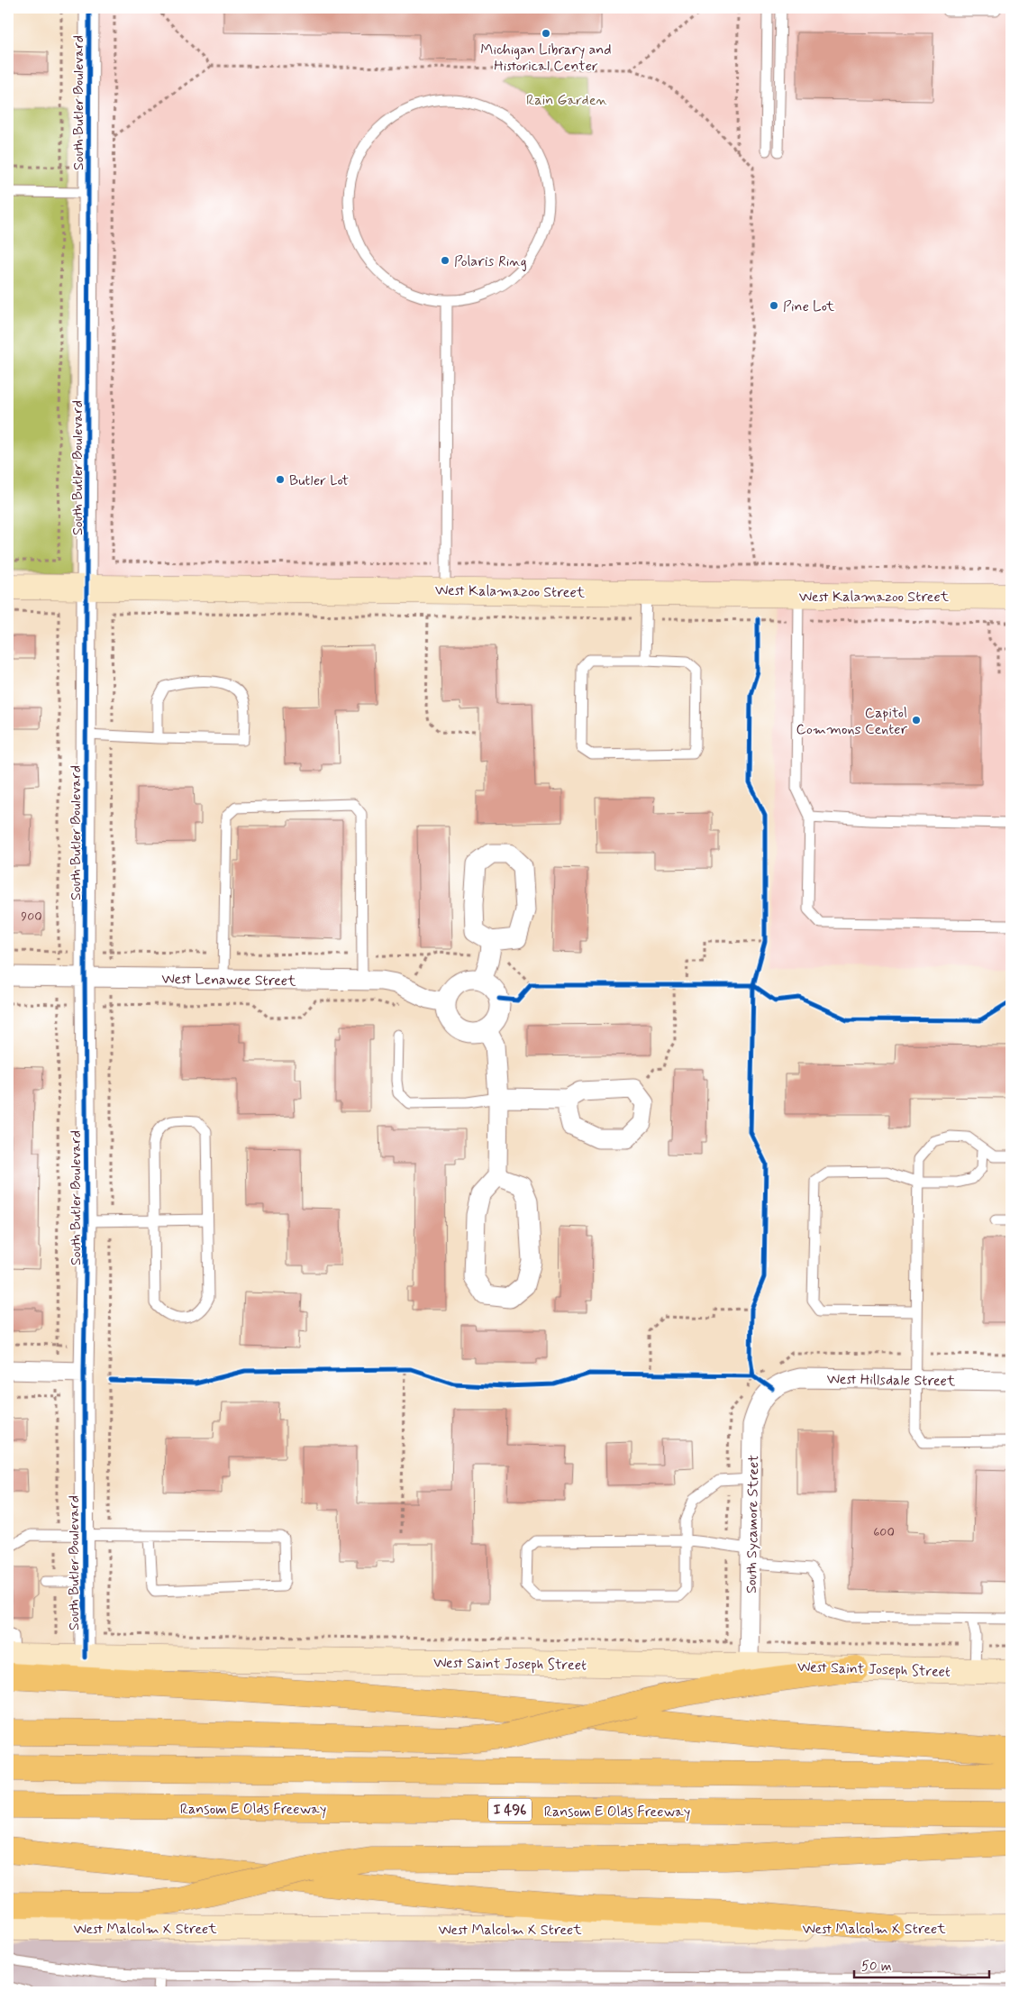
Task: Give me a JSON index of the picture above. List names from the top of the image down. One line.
{"streets":{"highway":["Ransom E Olds Freeway","I 496"],"main road":["West Kalamazoo Street","West Saint Joseph Street","West Malcolm X Street"],"street":["South Butler Boulevard","West Lenawee Street","West Hillsdale Street","South Sycamore Street"]},"crossings":[["South Butler Boulevard","West Kalamazoo Street"],["South Butler Boulevard","West Lenawee Street"],["South Butler Boulevard","West Saint Joseph Street"],["West Hillsdale Street","South Sycamore Street"],["South Sycamore Street","West Saint Joseph Street"]],"parks":["Rain Garden"],"places":["Michigan Library and Historical Center","Polaris Ring","Pine Lot","Butler Lot","Capitol Commons Center"],"house_numbers":["900","600"],"scale_bar":"50 m"}
